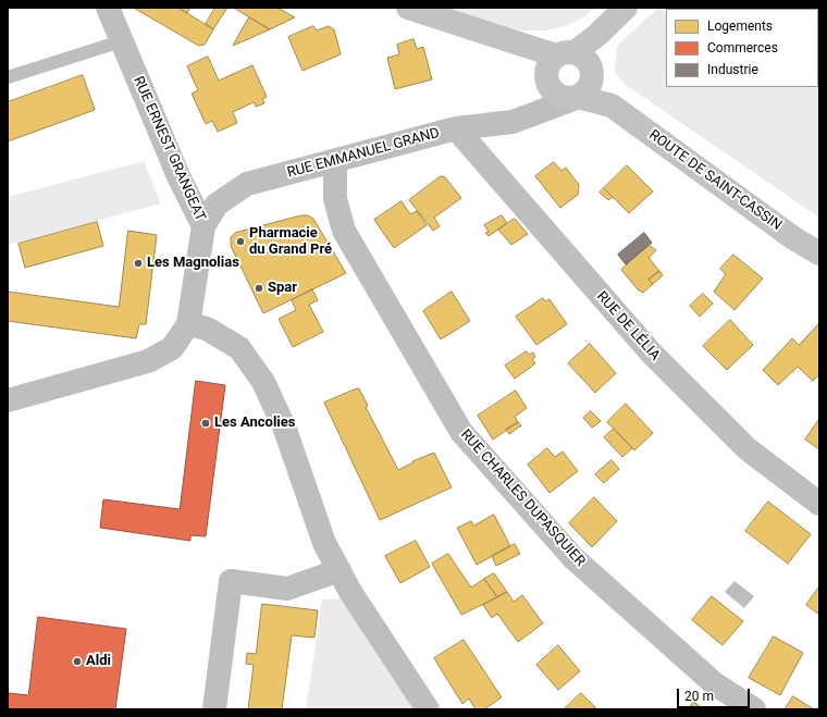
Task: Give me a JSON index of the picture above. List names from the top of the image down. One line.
{"streets":{"street":["RUE ERNEST GRANGEAT","RUE EMMANUEL GRAND","ROUTE DE SAINT-CASSIN","RUE DE LÉLIA","RUE CHARLES DUPASQUIER"]},"crossings":[["RUE ERNEST GRANGEAT","RUE EMMANUEL GRAND"],["RUE EMMANUEL GRAND","ROUTE DE SAINT-CASSIN"],["RUE EMMANUEL GRAND","RUE DE LÉLIA"],["RUE EMMANUEL GRAND","RUE CHARLES DUPASQUIER"]],"places":["Pharmacie du Grand Pré","Les Magnolias","Spar","Les Ancolies","Aldi"],"legend":["Logements","Commerces","Industrie"],"scale_bar":"20 m"}
